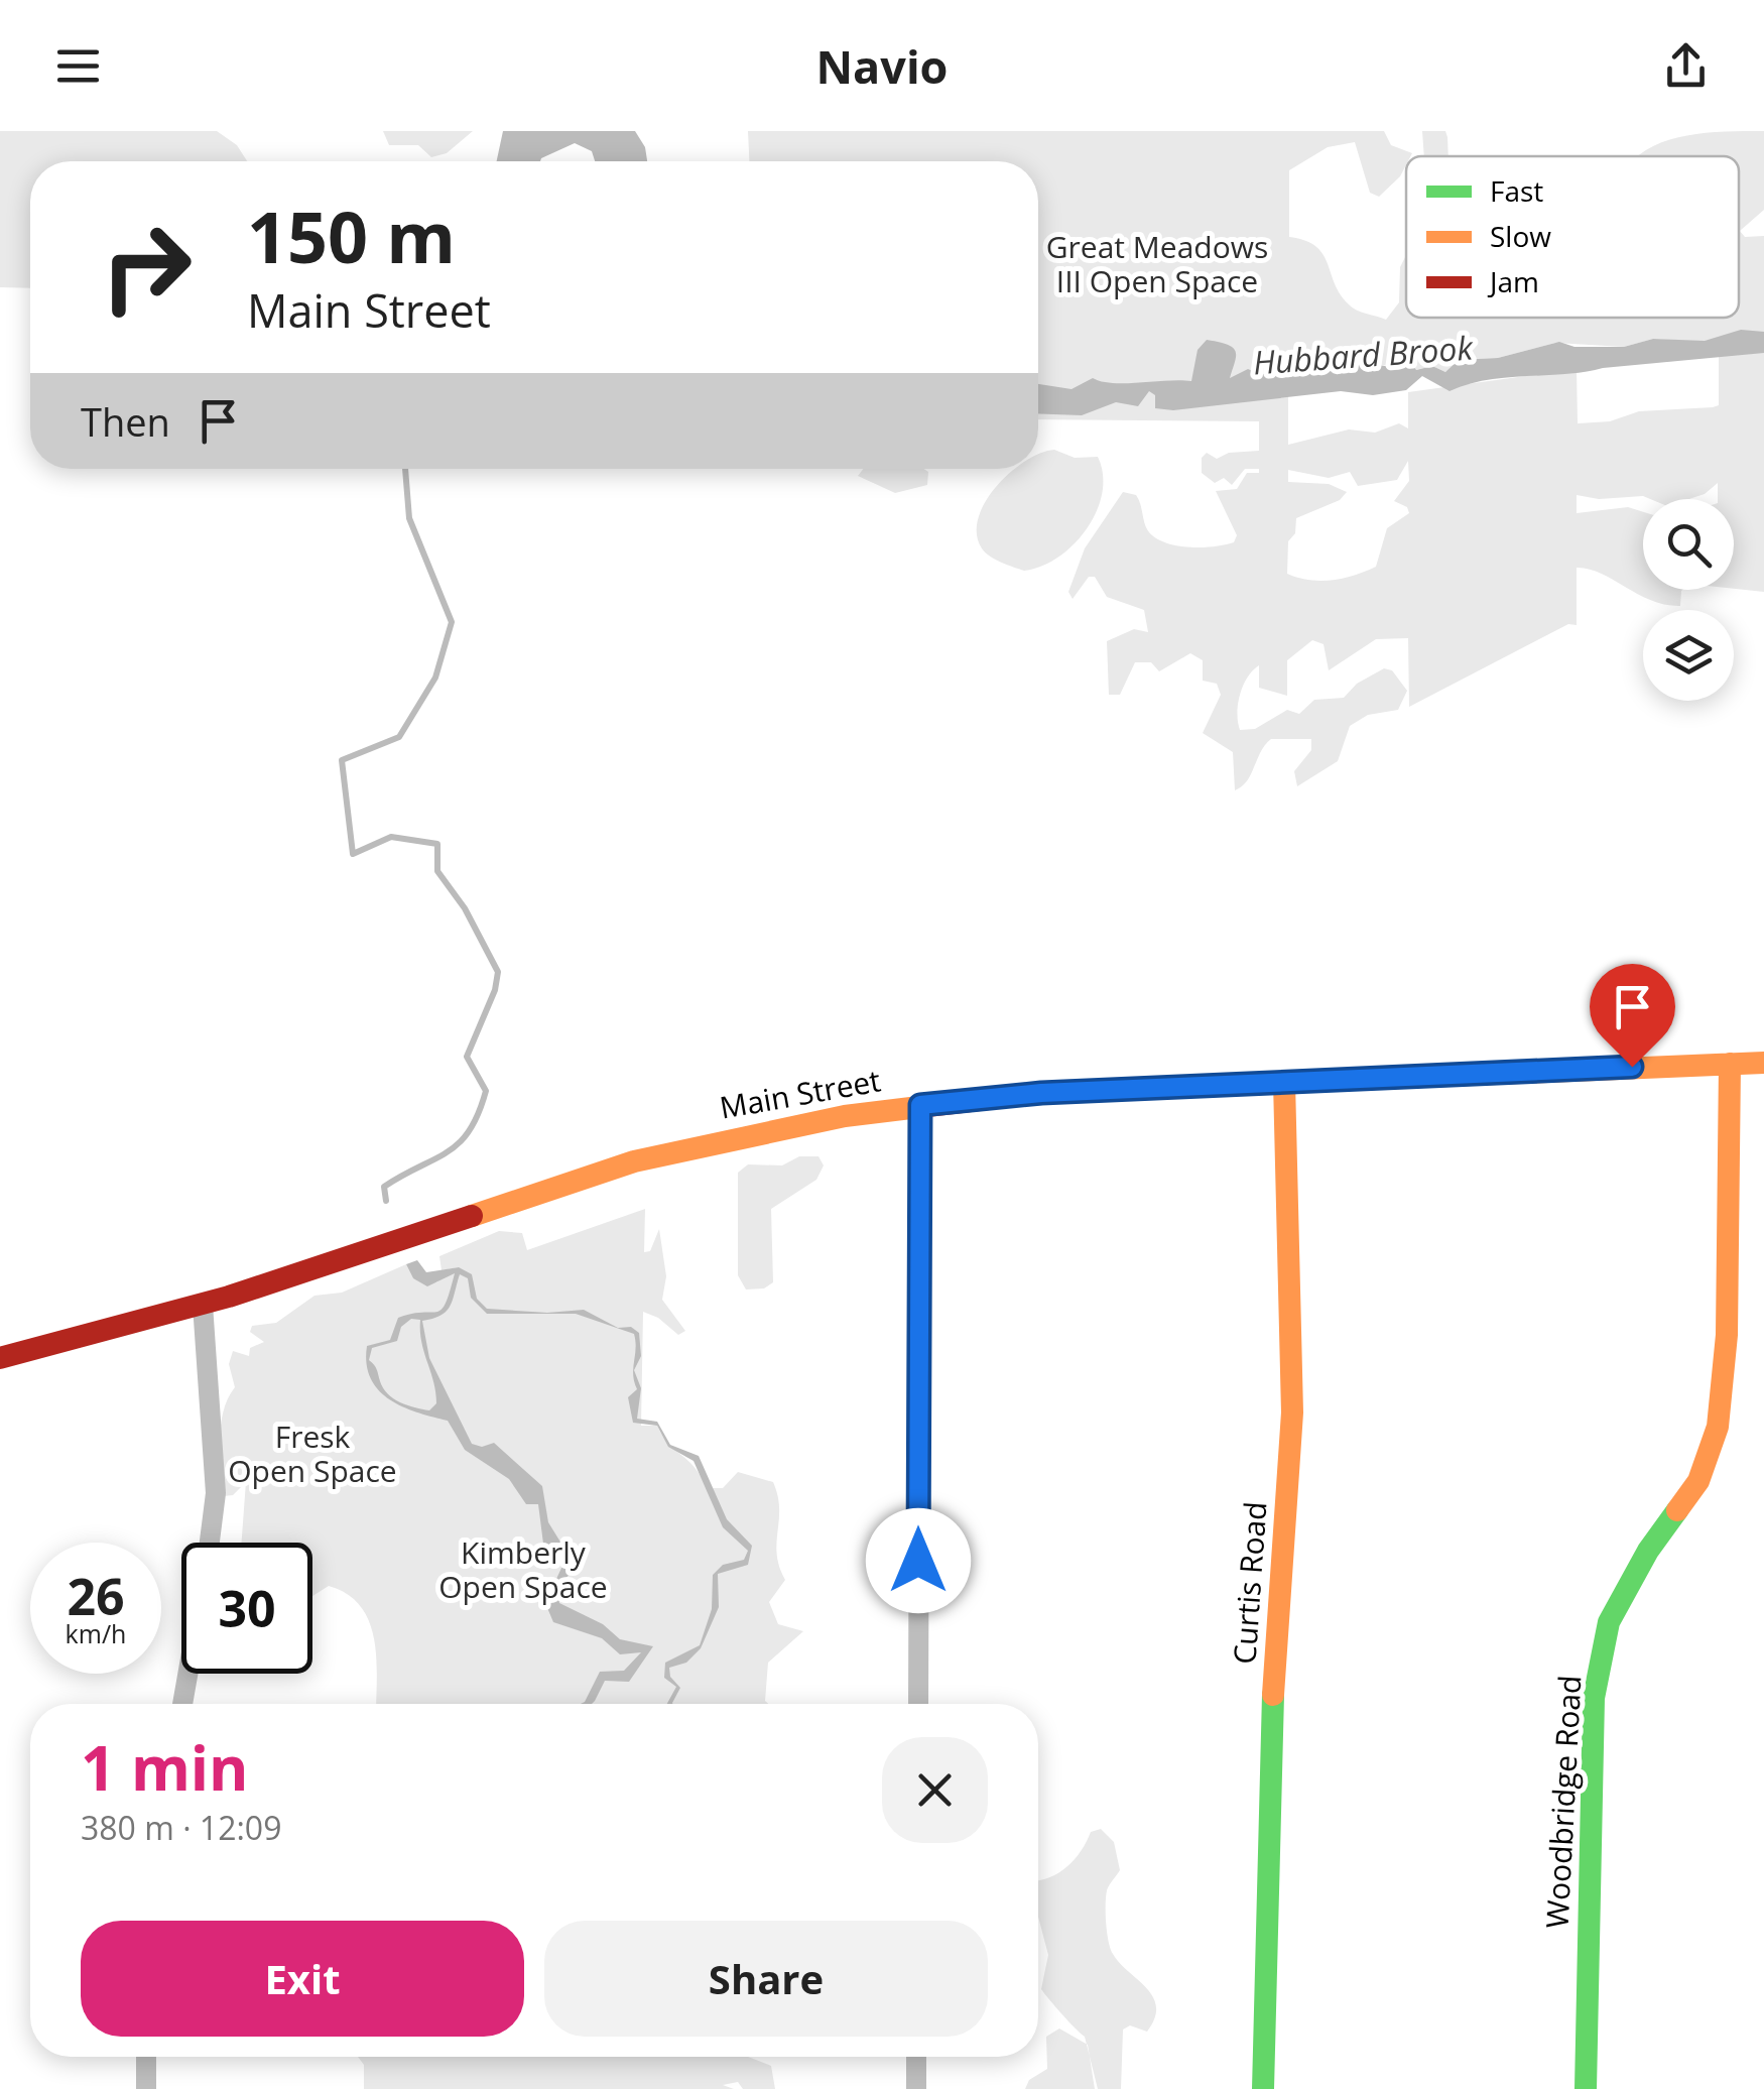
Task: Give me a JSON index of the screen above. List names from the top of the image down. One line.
{"streets":{"street":["Main Street","Curtis Road","Woodbridge Road"]},"crossings":[["Main Street","Curtis Road"],["Main Street","Woodbridge Road"]],"water":["Hubbard Brook"],"parks":["Great Meadows III Open Space","Fresk Open Space","Kimberly Open Space"],"legend":["Fast","Slow","Jam"],"page":{"header":"Navio","turn":["150 m","Main Street"],"then":"Then","speed":"26 km/h","limit":"30","heading":["1 min","380 m · 12:09"],"buttons":["Exit","Share"]}}
